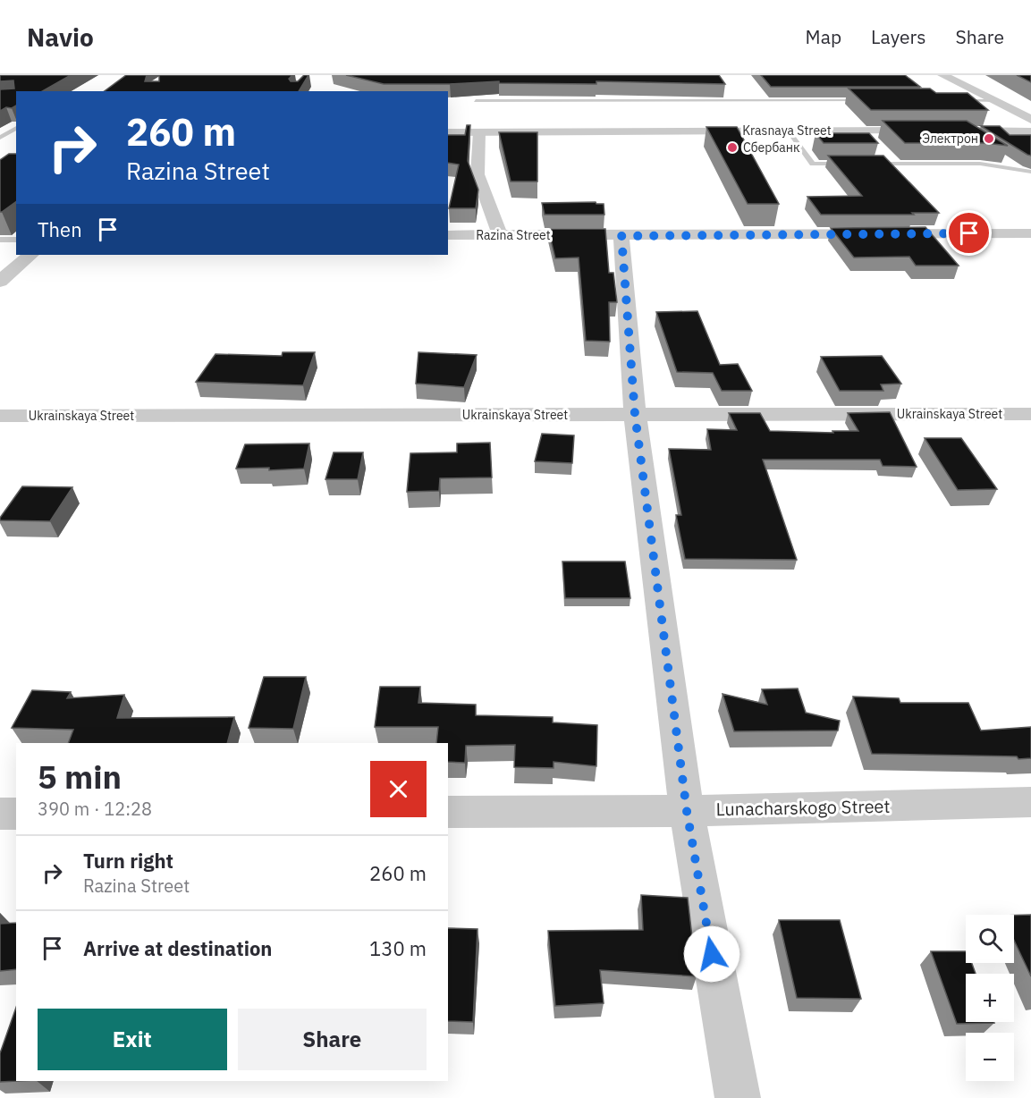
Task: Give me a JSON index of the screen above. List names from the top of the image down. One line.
{"streets":{"street":["Krasnaya Street","Razina Street","Ukrainskaya Street","Lunacharskogo Street"]},"places":["Электрон","Сбербанк"],"page":{"header":"Navio","nav":["Map","Layers","Share"],"turn":["260 m","Razina Street"],"then":"Then","heading":["5 min","390 m · 12:28"],"list":[{"name":"Turn right","note":"Razina Street","value":"260 m"},{"name":"Arrive at destination","value":"130 m"}],"map_buttons":["+","−"],"buttons":["Exit","Share"]}}
